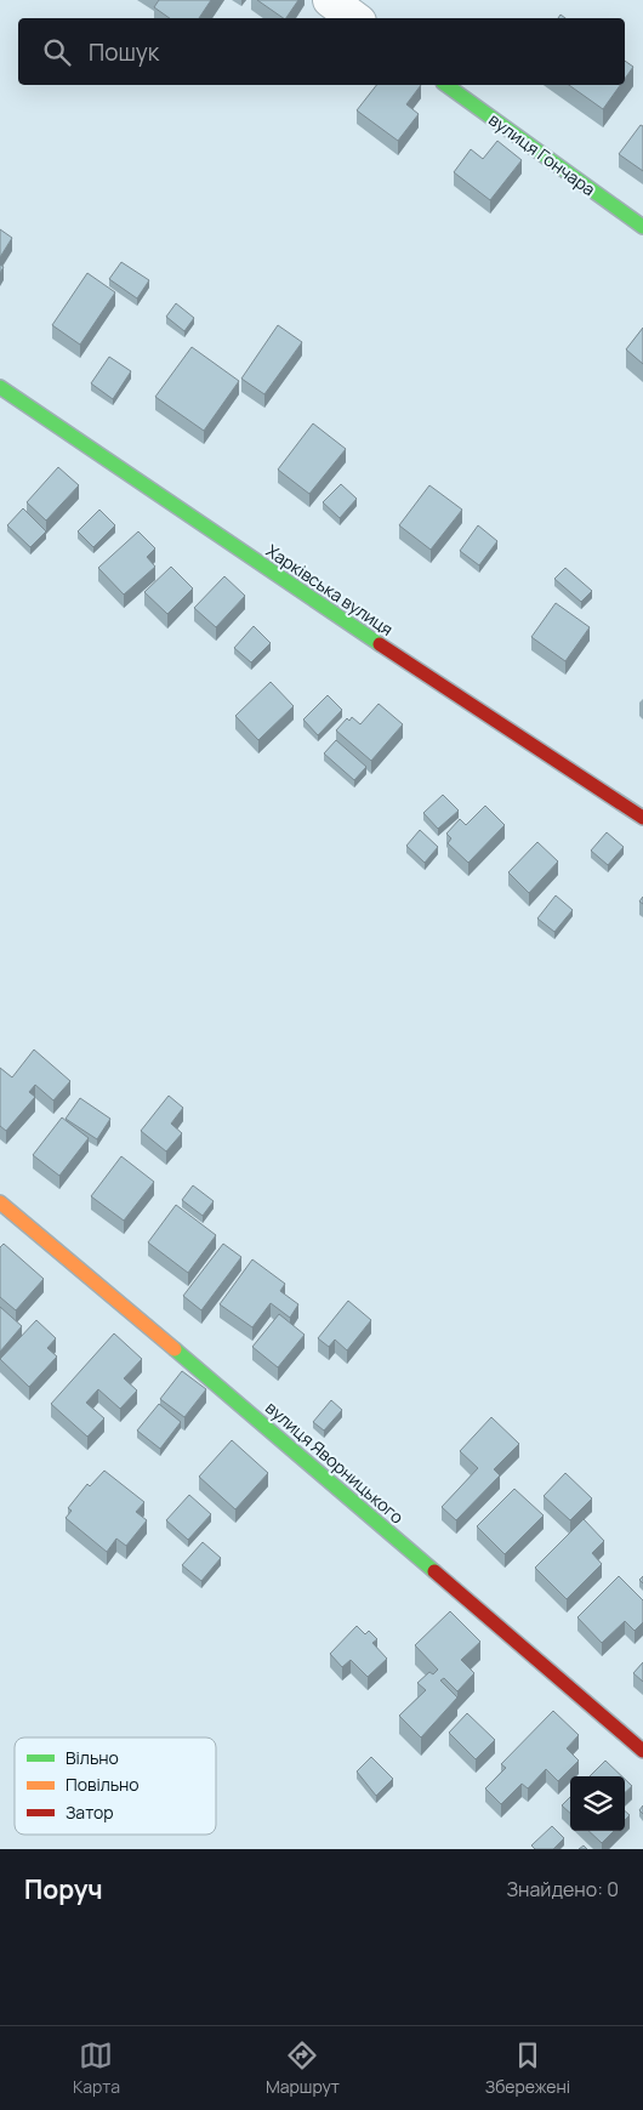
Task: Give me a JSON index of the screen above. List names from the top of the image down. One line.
{"streets":{"street":["вулиця Гончара","Харківська вулиця","вулиця Яворницького"]},"legend":["Вільно","Повільно","Затор"],"page":{"search":"Пошук","heading":["Поруч","Знайдено: 0"],"nav":["Карта","Маршрут","Збережені"]}}
